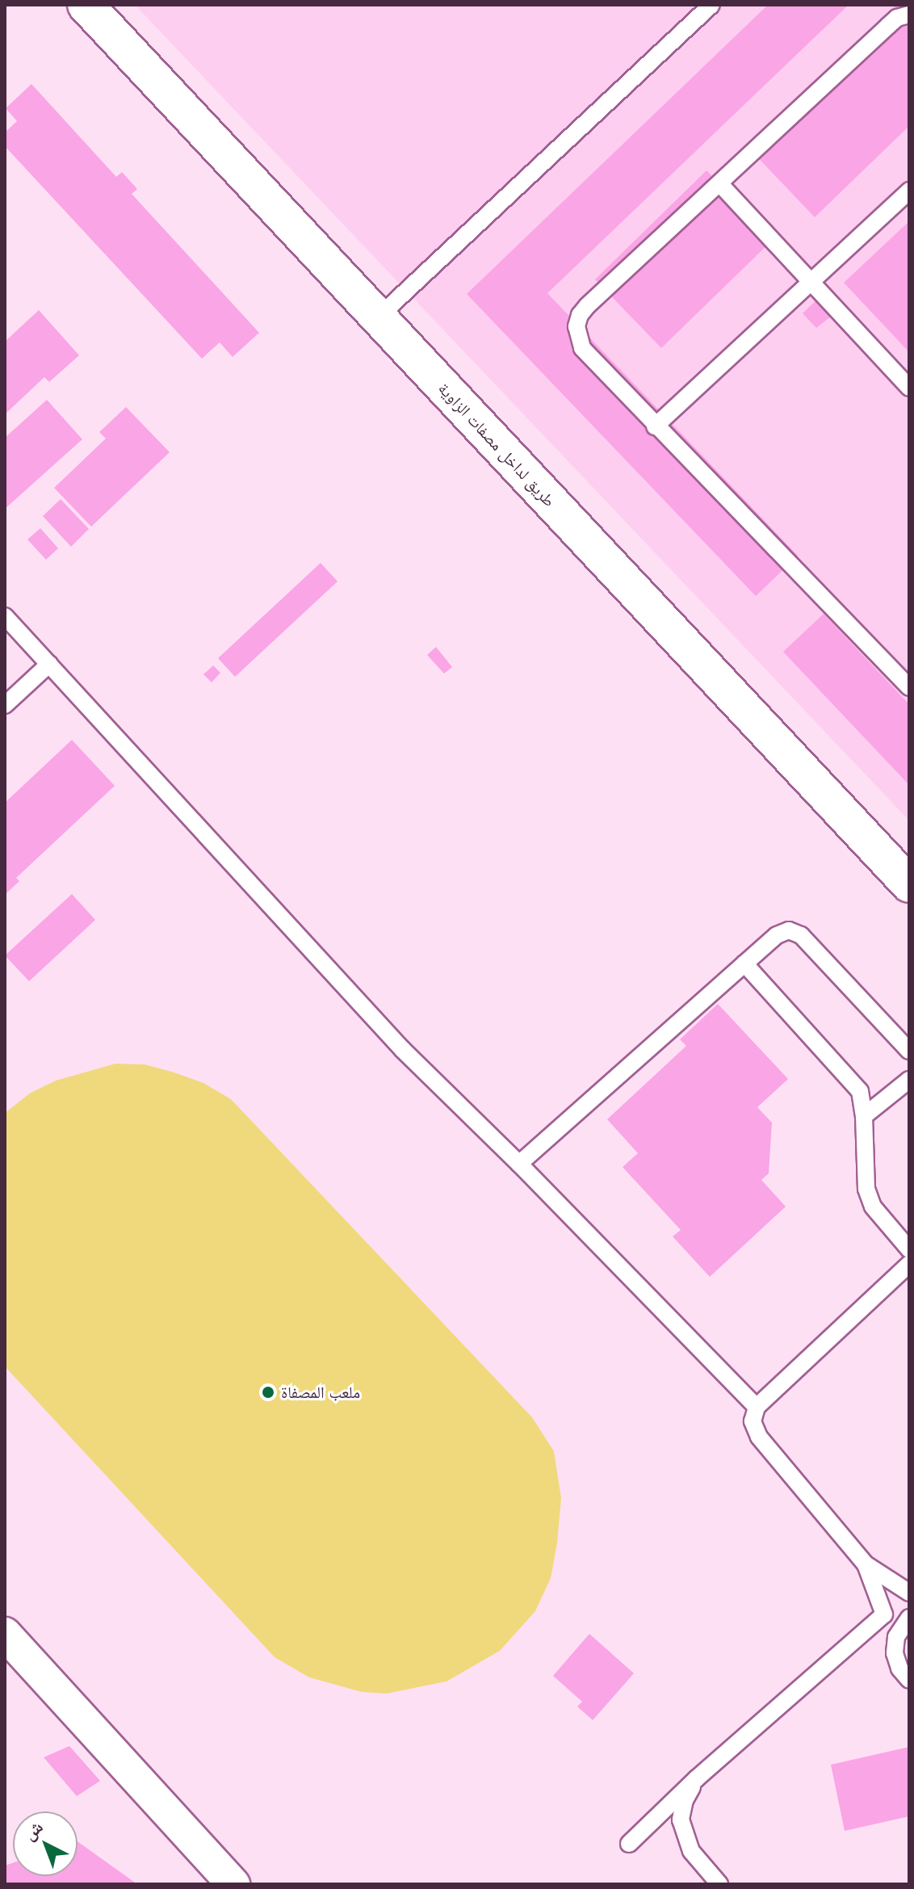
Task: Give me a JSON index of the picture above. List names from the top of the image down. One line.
{"streets":{"street":["طريق لداخل مصفات الزاوية"]},"places":["ملعب المصفاة"],"north":"top left"}
